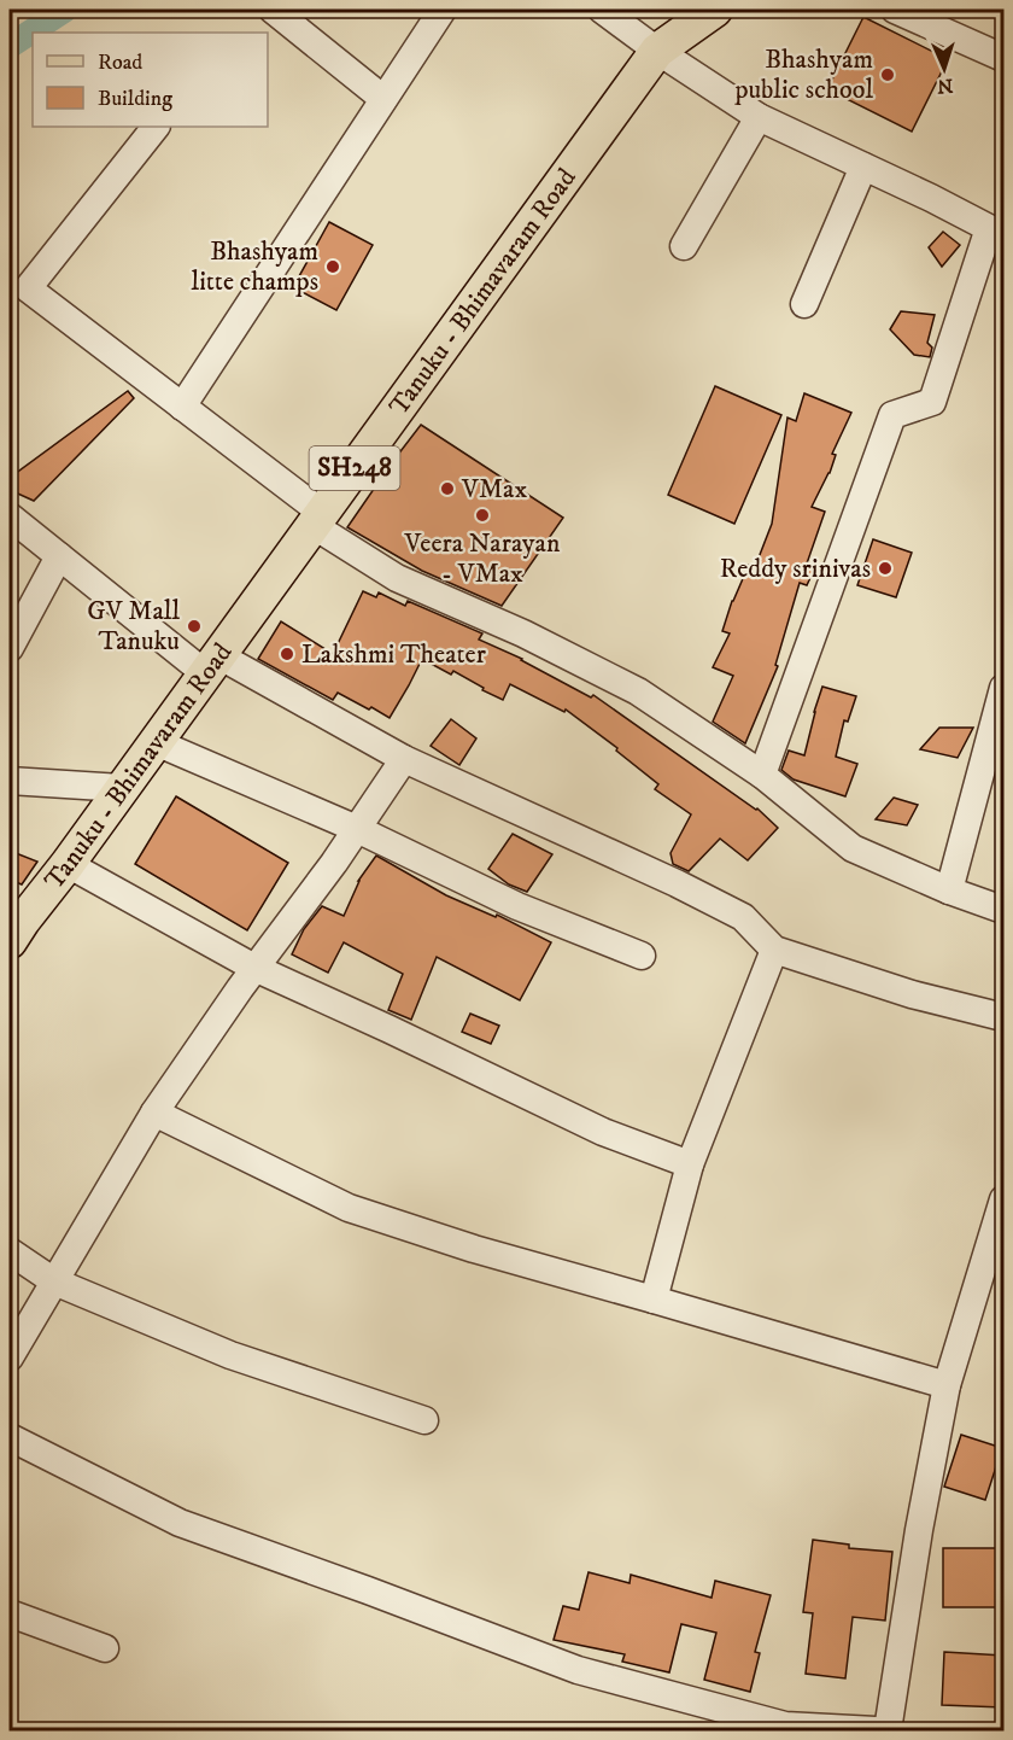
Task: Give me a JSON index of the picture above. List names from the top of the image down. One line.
{"streets":{"main road":["Tanuku - Bhimavaram Road","SH248"]},"places":["Bhashyam public school","Bhashyam litte champs","VMax","Veera Narayan - VMax","Reddy srinivas","GV Mall Tanuku","Lakshmi Theater"],"legend":["Road","Building"],"north":"bottom"}
